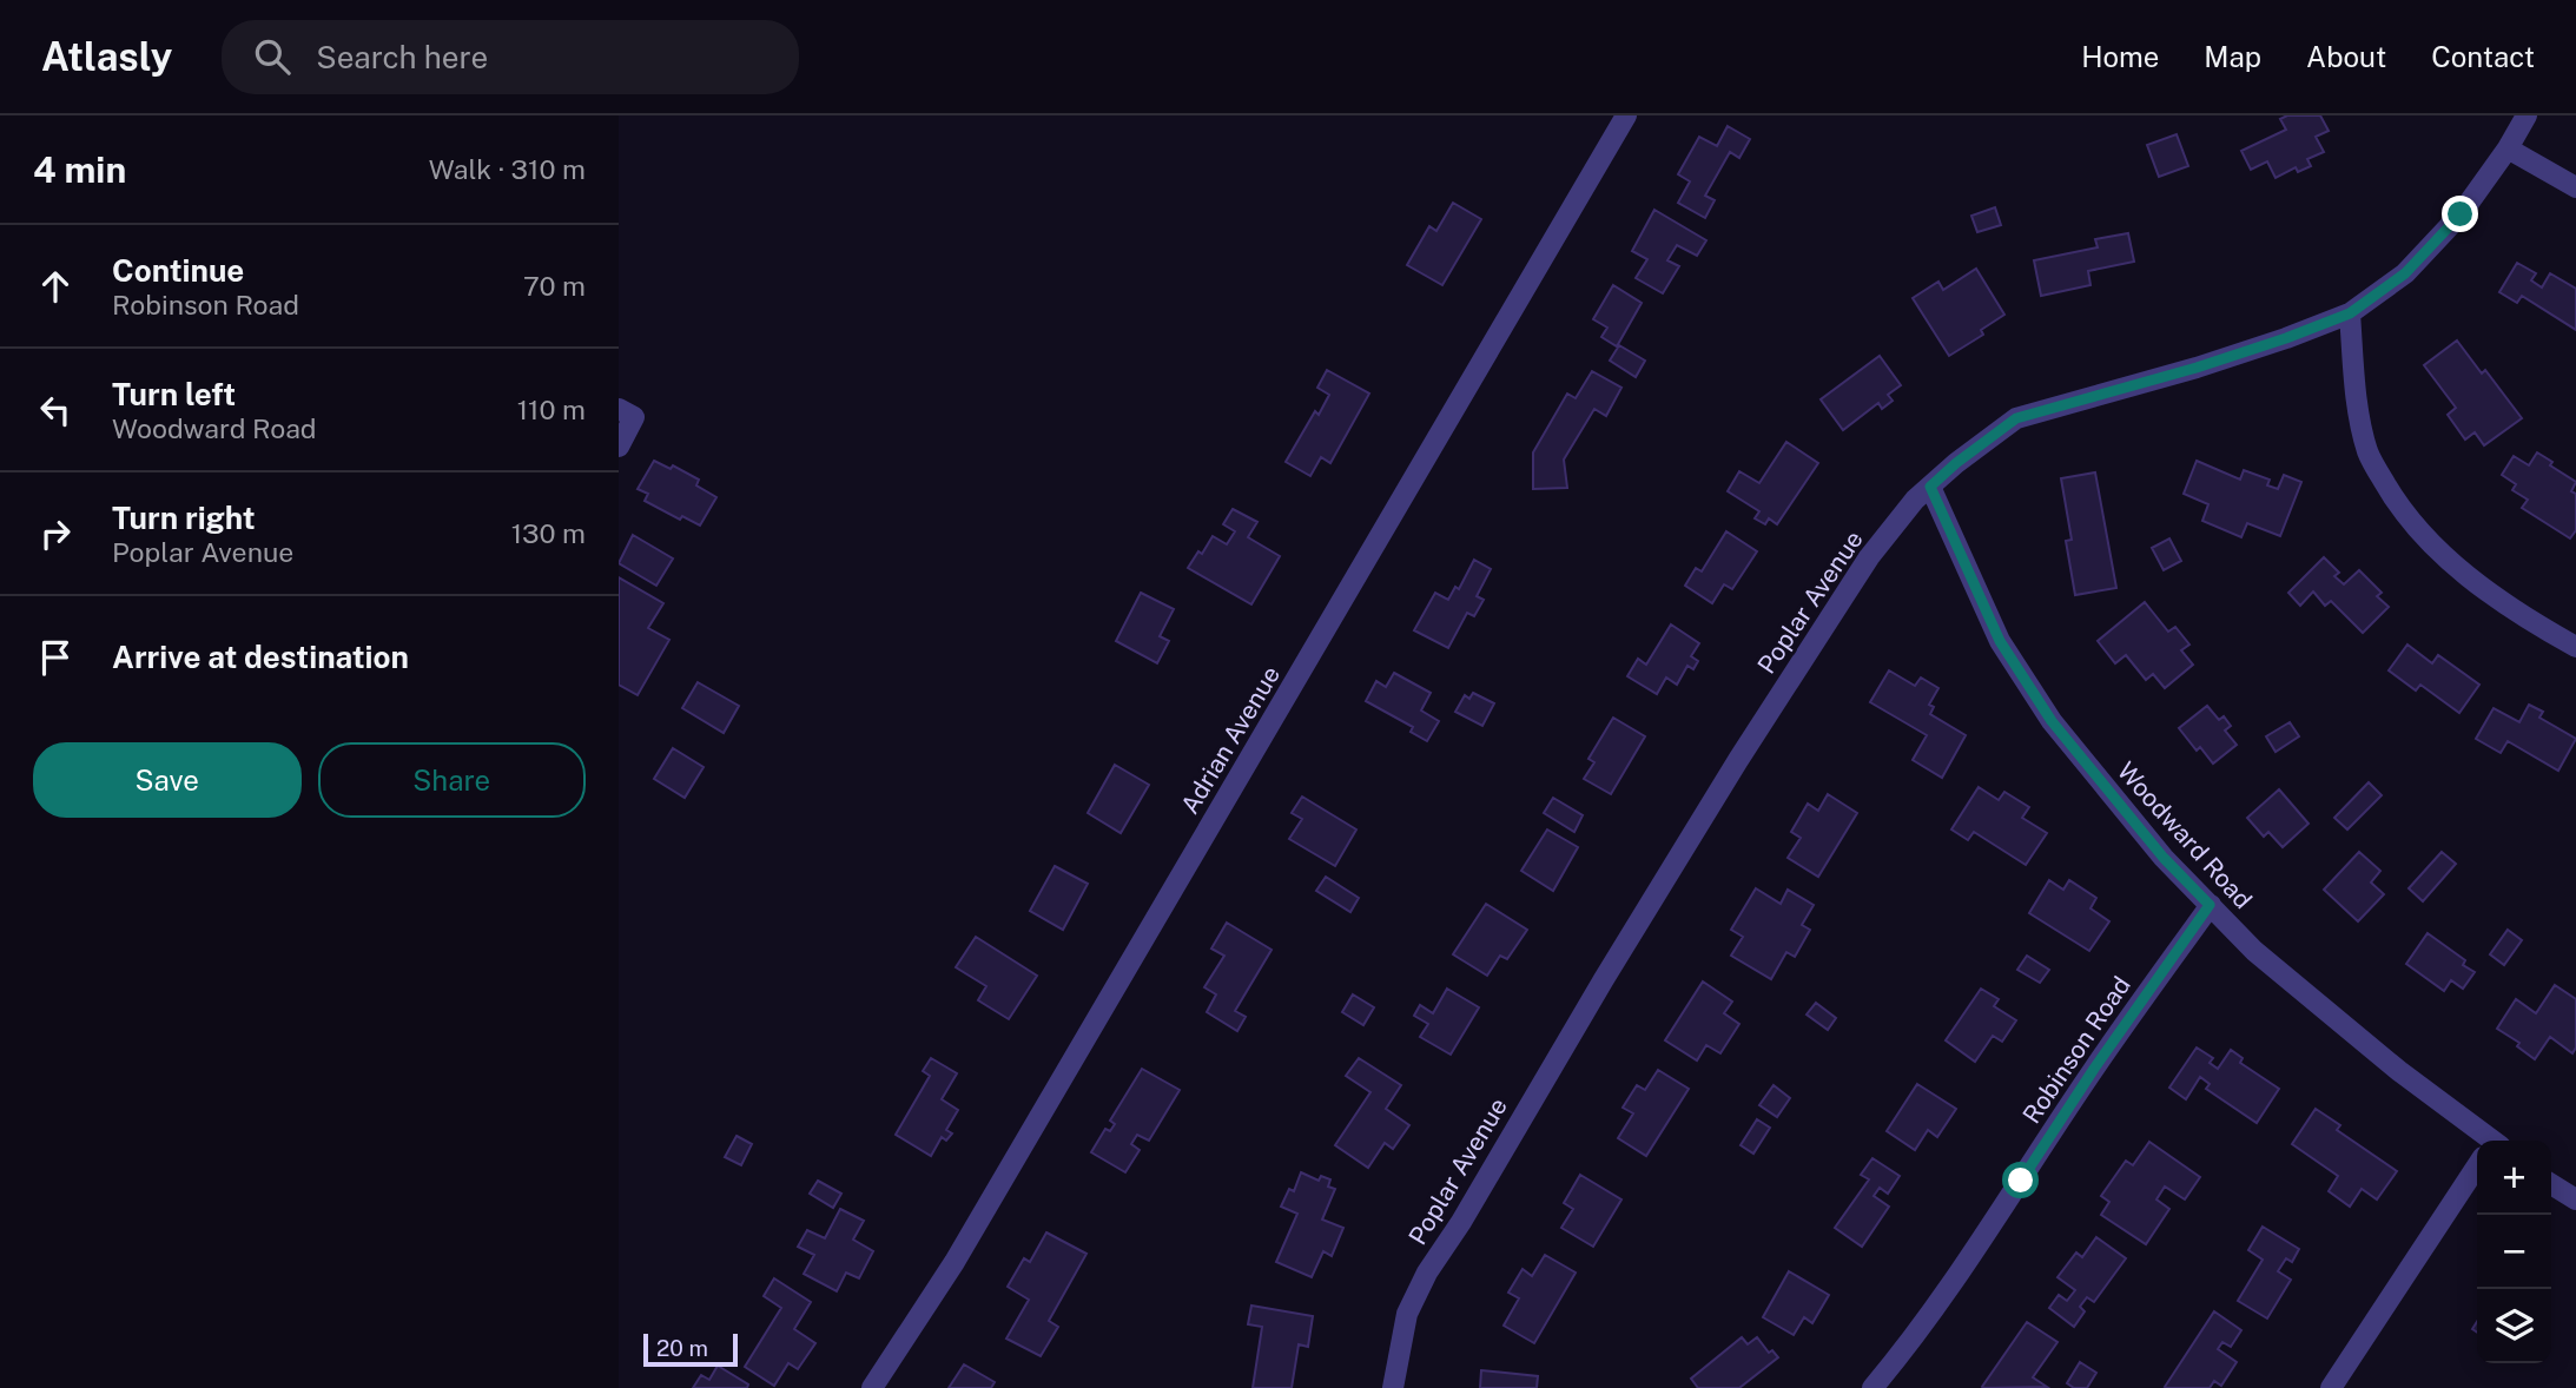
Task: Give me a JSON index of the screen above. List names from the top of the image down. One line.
{"streets":{"street":["Poplar Avenue","Adrian Avenue","Woodward Road","Robinson Road"]},"crossings":[["Poplar Avenue","Woodward Road"],["Woodward Road","Robinson Road"]],"scale_bar":"20 m","page":{"header":"Atlasly","search":"Search here","nav":["Home","Map","About","Contact"],"heading":["4 min","Walk · 310 m"],"list":[["Continue","Robinson Road","70 m"],["Turn left","Woodward Road","110 m"],["Turn right","Poplar Avenue","130 m"],"Arrive at destination"],"buttons":["Save","Share"],"map_buttons":["+","−"],"scale":"20 m"}}
